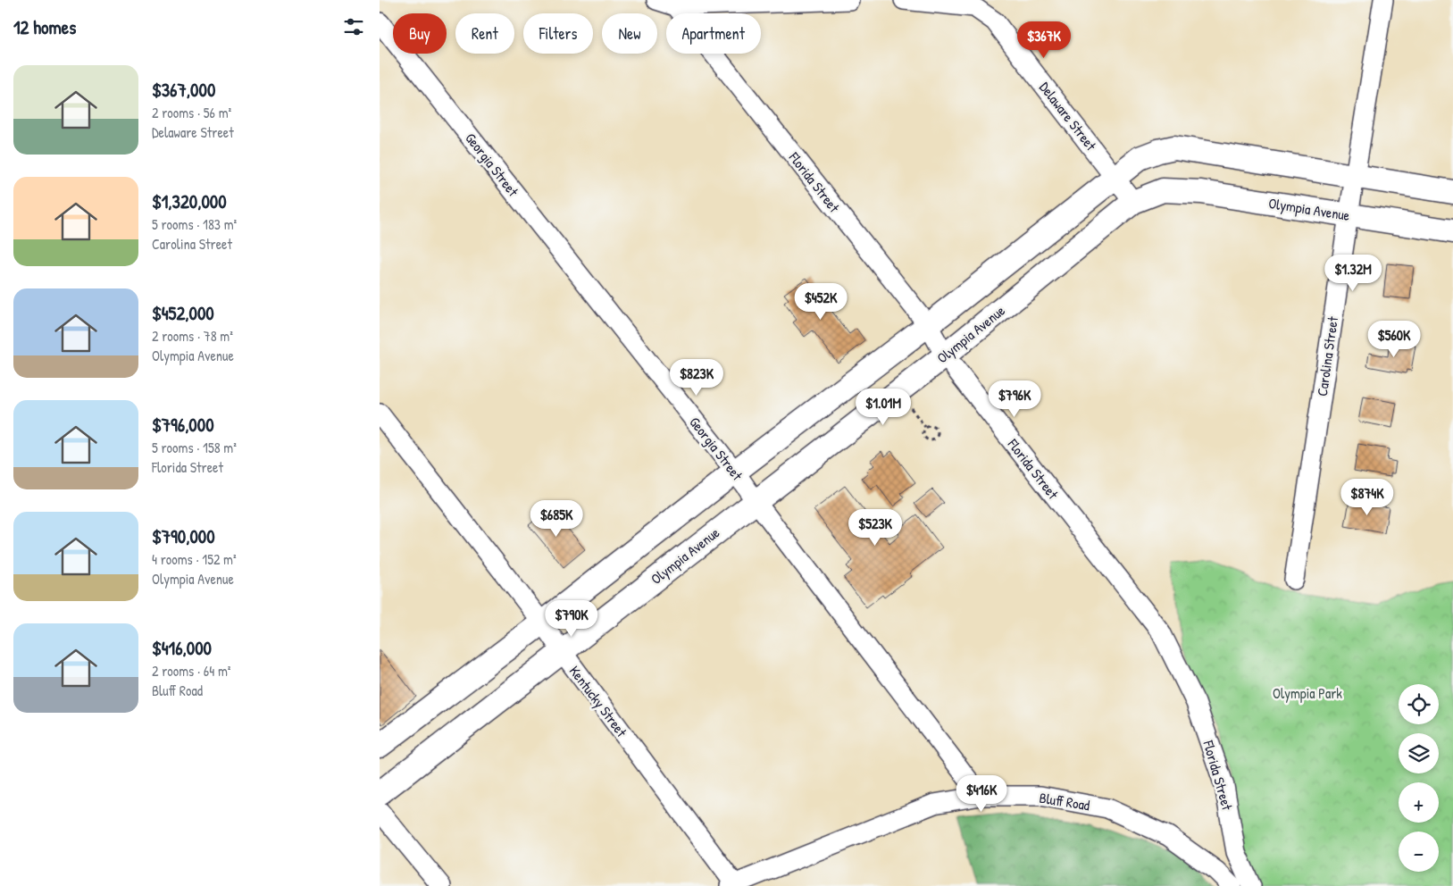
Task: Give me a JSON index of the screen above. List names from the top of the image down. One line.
{"streets":{"main road":["Olympia Avenue"],"street":["Delaware Street","Georgia Street","Florida Street","Carolina Street","Kentucky Street","Bluff Road"]},"crossings":[["Delaware Street","Olympia Avenue"],["Georgia Street","Olympia Avenue"],["Georgia Street","Bluff Road"],["Florida Street","Olympia Avenue"],["Olympia Avenue","Carolina Street"],["Olympia Avenue","Kentucky Street"],["Kentucky Street","Bluff Road"]],"parks":["Olympia Park"],"page":{"heading":"12 homes","chip":["Buy","Rent","Filters","New","Apartment"],"price":["$367K","$1.32M","$452K","$560K","$823K","$796K","$1.01M","$874K","$685K","$523K","$790K","$416K"],"list":[{"name":"$367,000","note":"2 rooms · 56 m² · Delaware Street"},{"name":"$1,320,000","note":"5 rooms · 183 m² · Carolina Street"},{"name":"$452,000","note":"2 rooms · 78 m² · Olympia Avenue"},{"name":"$796,000","note":"5 rooms · 158 m² · Florida Street"},{"name":"$790,000","note":"4 rooms · 152 m² · Olympia Avenue"},{"name":"$416,000","note":"2 rooms · 64 m² · Bluff Road"}],"map_buttons":["+","−"]}}
